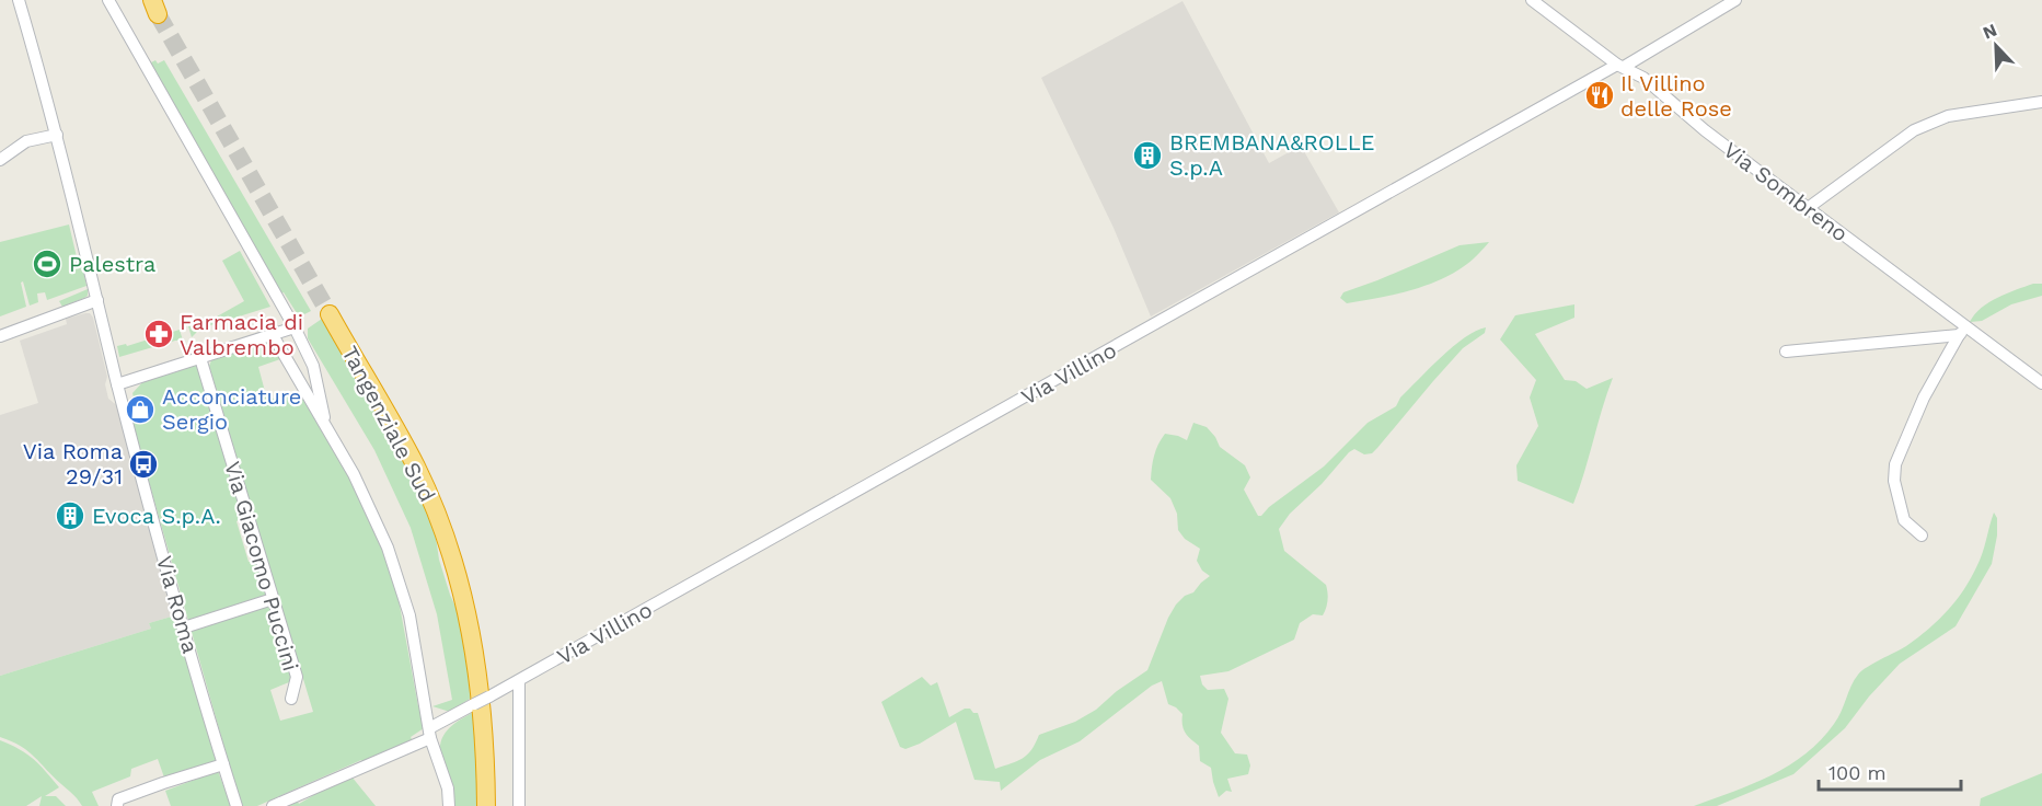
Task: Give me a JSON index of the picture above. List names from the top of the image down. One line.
{"streets":{"highway":["Tangenziale Sud"],"street":["Via Sombreno","Via Villino","Via Giacomo Puccini","Via Roma"]},"crossings":[["Via Sombreno","Via Villino"]],"places":{"restaurant":["Il Villino delle Rose"],"building":["BREMBANA&ROLLE S.p.A","Evoca S.p.A."],"sports":["Palestra"],"pharmacy":["Farmacia di Valbrembo"],"shop":["Acconciature Sergio"],"bus stop":["Via Roma 29/31"]},"scale_bar":"100 m","north":"top left"}
